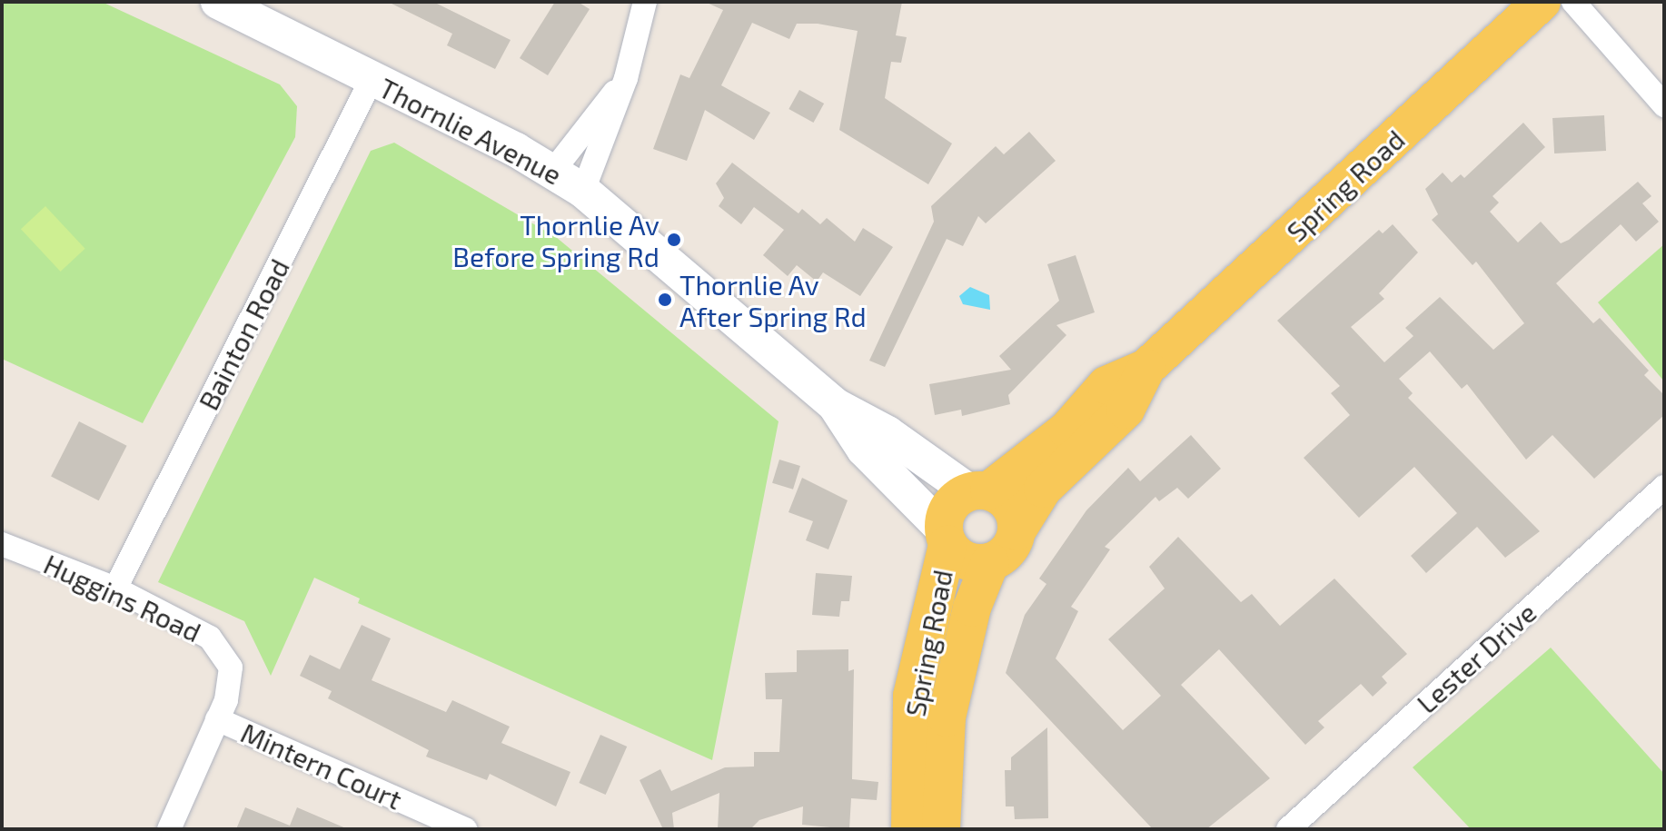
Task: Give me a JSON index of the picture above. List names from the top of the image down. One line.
{"streets":{"main road":["Thornlie Avenue","Spring Road"],"street":["Bainton Road","Huggins Road","Lester Drive","Mintern Court"]},"crossings":[["Thornlie Avenue","Spring Road"],["Thornlie Avenue","Bainton Road"],["Bainton Road","Huggins Road"],["Huggins Road","Mintern Court"]],"places":["Thornlie Av Before Spring Rd","Thornlie Av After Spring Rd"]}
